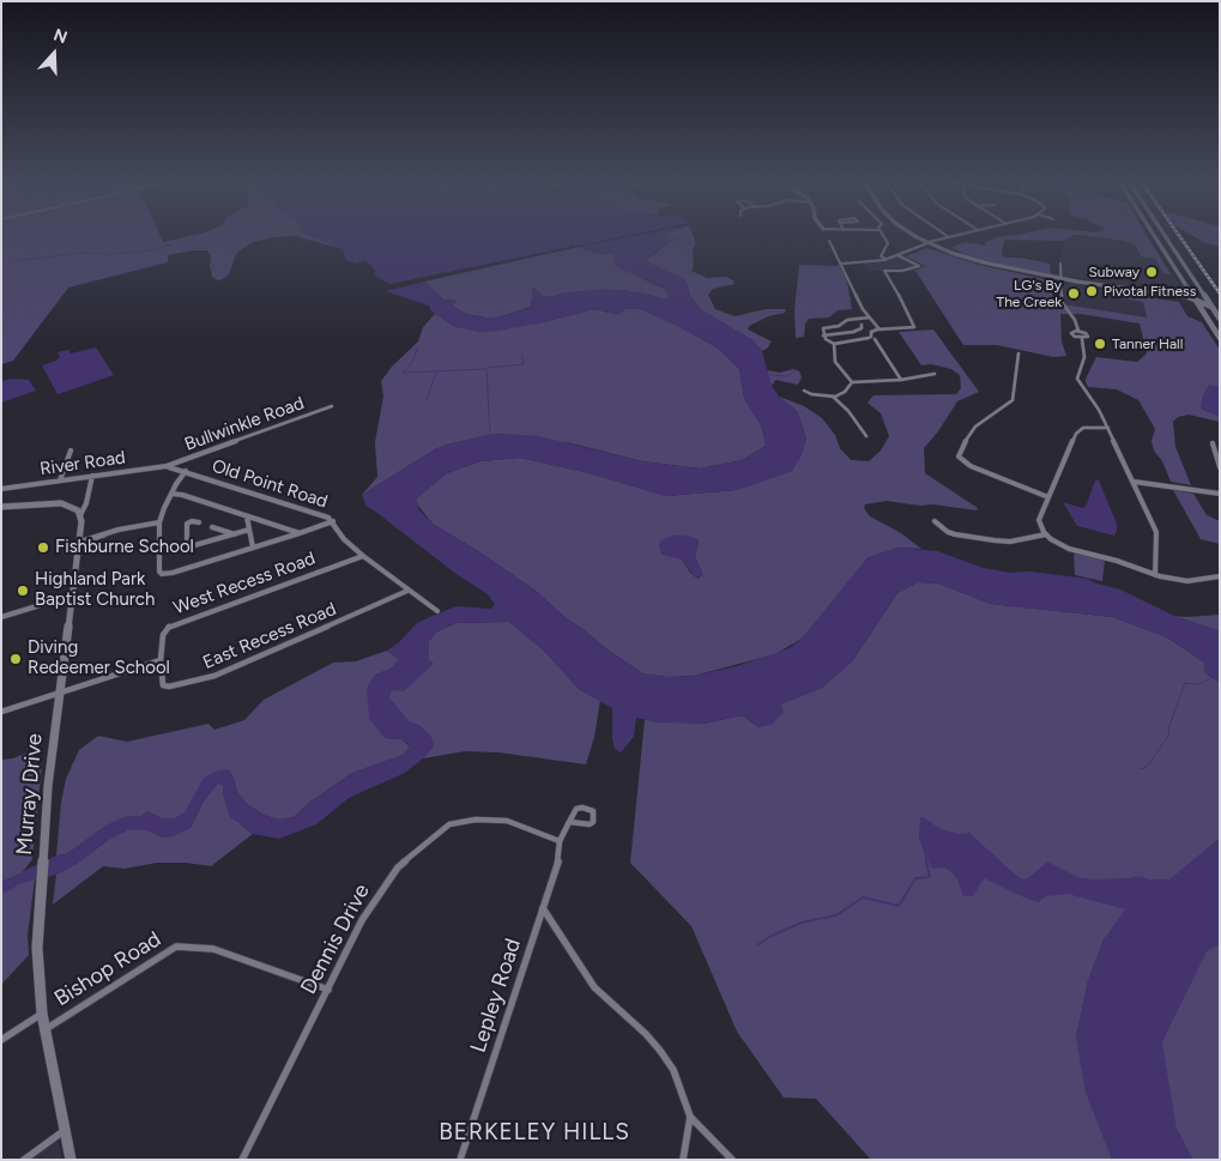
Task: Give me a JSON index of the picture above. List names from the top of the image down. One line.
{"streets":{"street":["Bullwinkle Road","River Road","Old Point Road","West Recess Road","East Recess Road","Murray Drive","Dennis Drive","Bishop Road","Lepley Road"]},"crossings":[["Bullwinkle Road","River Road"],["Bullwinkle Road","Old Point Road"],["River Road","Old Point Road"],["Old Point Road","West Recess Road"],["Old Point Road","East Recess Road"],["West Recess Road","East Recess Road"],["Murray Drive","Bishop Road"],["Dennis Drive","Bishop Road"],["Dennis Drive","Lepley Road"]],"districts":["BERKELEY HILLS"],"places":["Subway","Pivotal Fitness","LG's By The Creek","Tanner Hall","Fishburne School","Highland Park Baptist Church","Diving Redeemer School"],"north":"top"}
